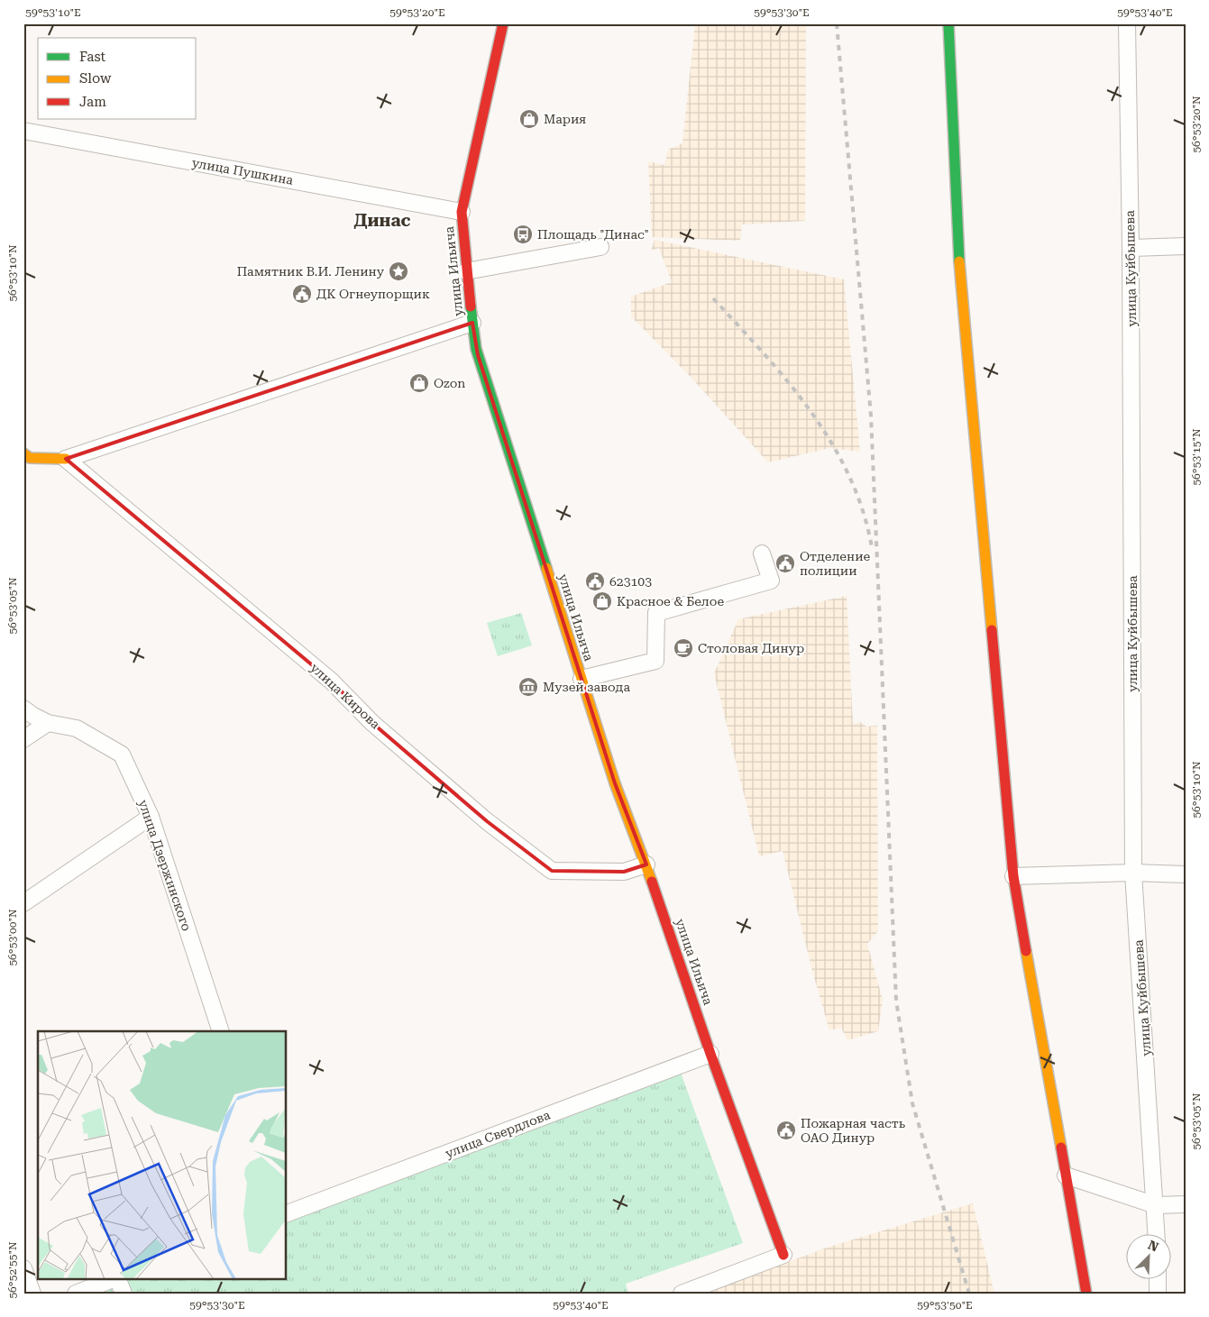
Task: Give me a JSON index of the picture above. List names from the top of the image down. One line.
{"streets":{"street":["улица Пушкина","улица Куйбышева","улица Ильича","улица Кирова","улица Дзержинского","улица Свердлова"]},"crossings":[["улица Пушкина","улица Ильича"],["улица Ильича","улица Кирова"],["улица Ильича","улица Свердлова"]],"districts":["Динас"],"places":{"shop":["Мария","Ozon","Красное & Белое"],"bus stop":["Площадь \"Динас\""],"place":["Памятник В.И. Ленину"],"public building":["ДК Огнеупорщик","Отделение полиции","623103","Пожарная часть ОАО Динур"],"cafe":["Столовая Динур"],"museum":["Музей завода"]},"legend":["Fast","Slow","Jam"],"north":"top right","coordinates":["59°53'10\"E","59°53'20\"E","59°53'30\"E","59°53'40\"E","56°53'20\"N","56°53'10\"N","56°53'15\"N","56°53'05\"N","56°53'00\"N","56°52'55\"N","59°53'50\"E"]}
